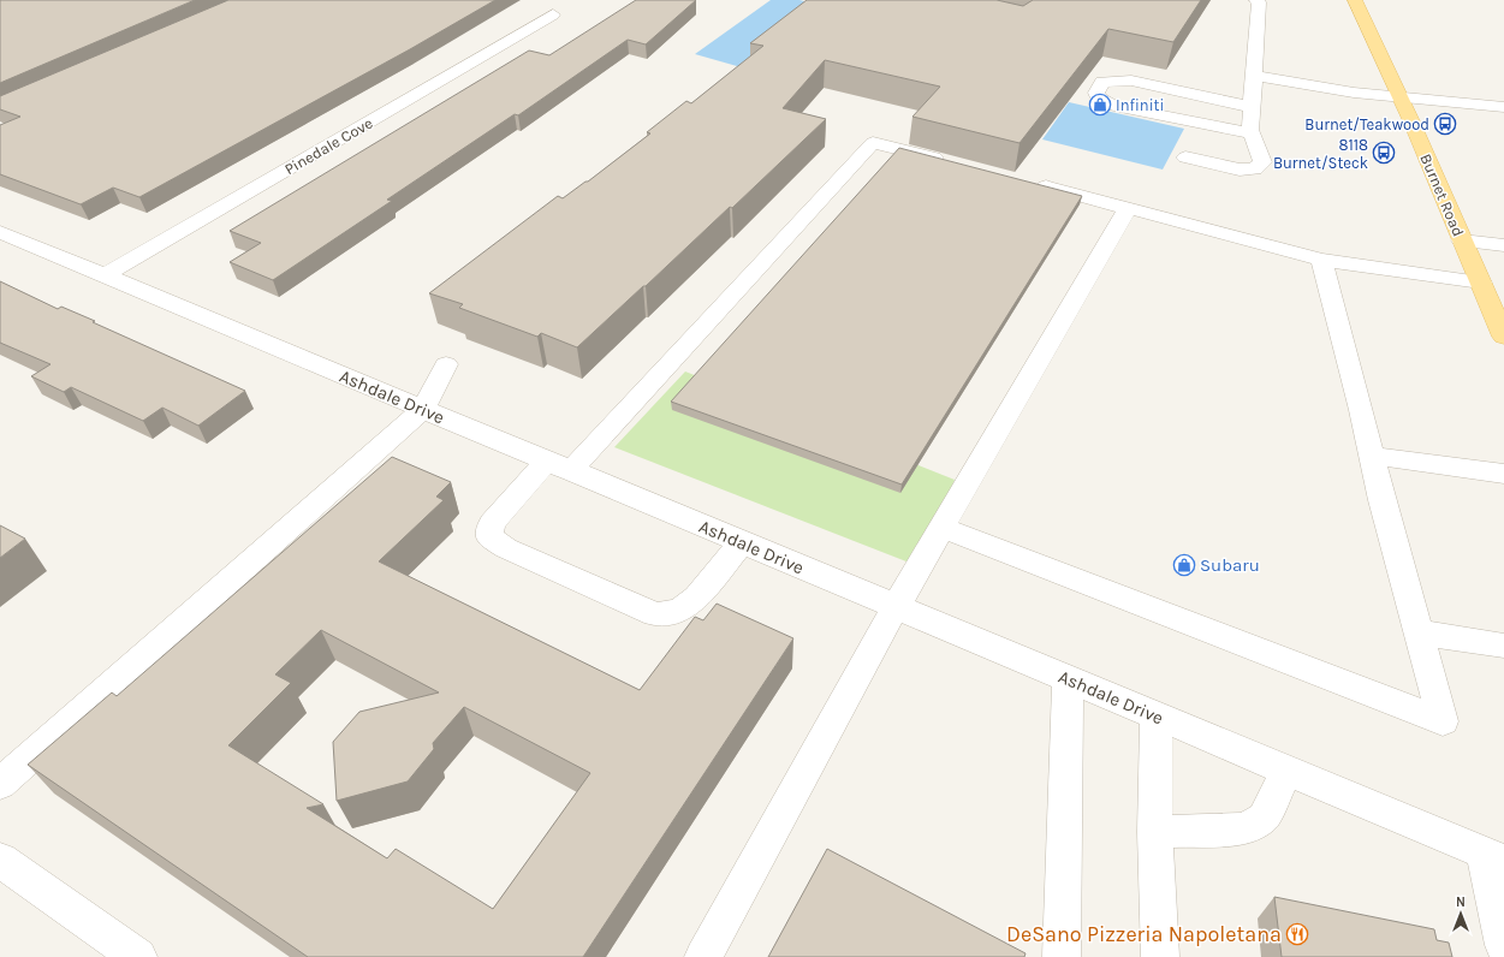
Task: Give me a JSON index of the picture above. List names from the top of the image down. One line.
{"streets":{"main road":["Burnet Road"],"street":["Pinedale Cove","Ashdale Drive"]},"crossings":[["Pinedale Cove","Ashdale Drive"]],"places":{"shop":["Infiniti","Subaru"],"bus stop":["Burnet/Teakwood","8118 Burnet/Steck"],"restaurant":["DeSano Pizzeria Napoletana"]},"north":"top"}
